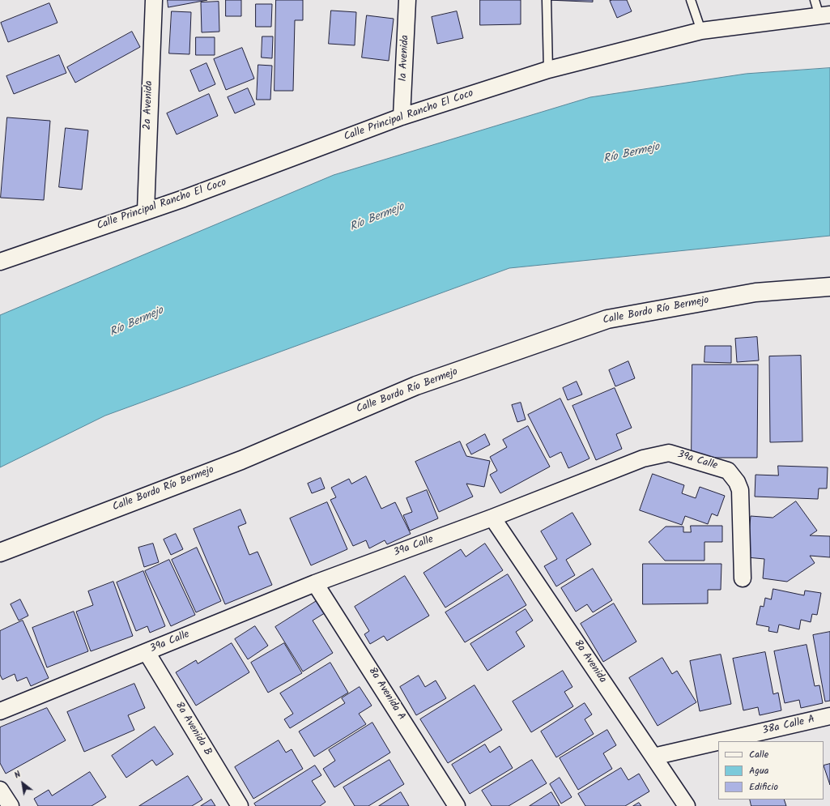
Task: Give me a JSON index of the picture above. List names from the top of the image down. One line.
{"streets":{"main road":["Calle Bordo Río Bermejo"],"street":["1a Avenida","2a Avenida","Calle Principal Rancho El Coco","39a Calle","8a Avenida","8a Avenida A","38a Calle A","8a Avenida B"]},"crossings":[["1a Avenida","Calle Principal Rancho El Coco"],["2a Avenida","Calle Principal Rancho El Coco"],["39a Calle","8a Avenida"],["39a Calle","8a Avenida A"],["39a Calle","8a Avenida B"],["8a Avenida","38a Calle A"]],"water":["Río Bermejo"],"legend":["Calle","Agua","Edificio"],"north":"top left"}
